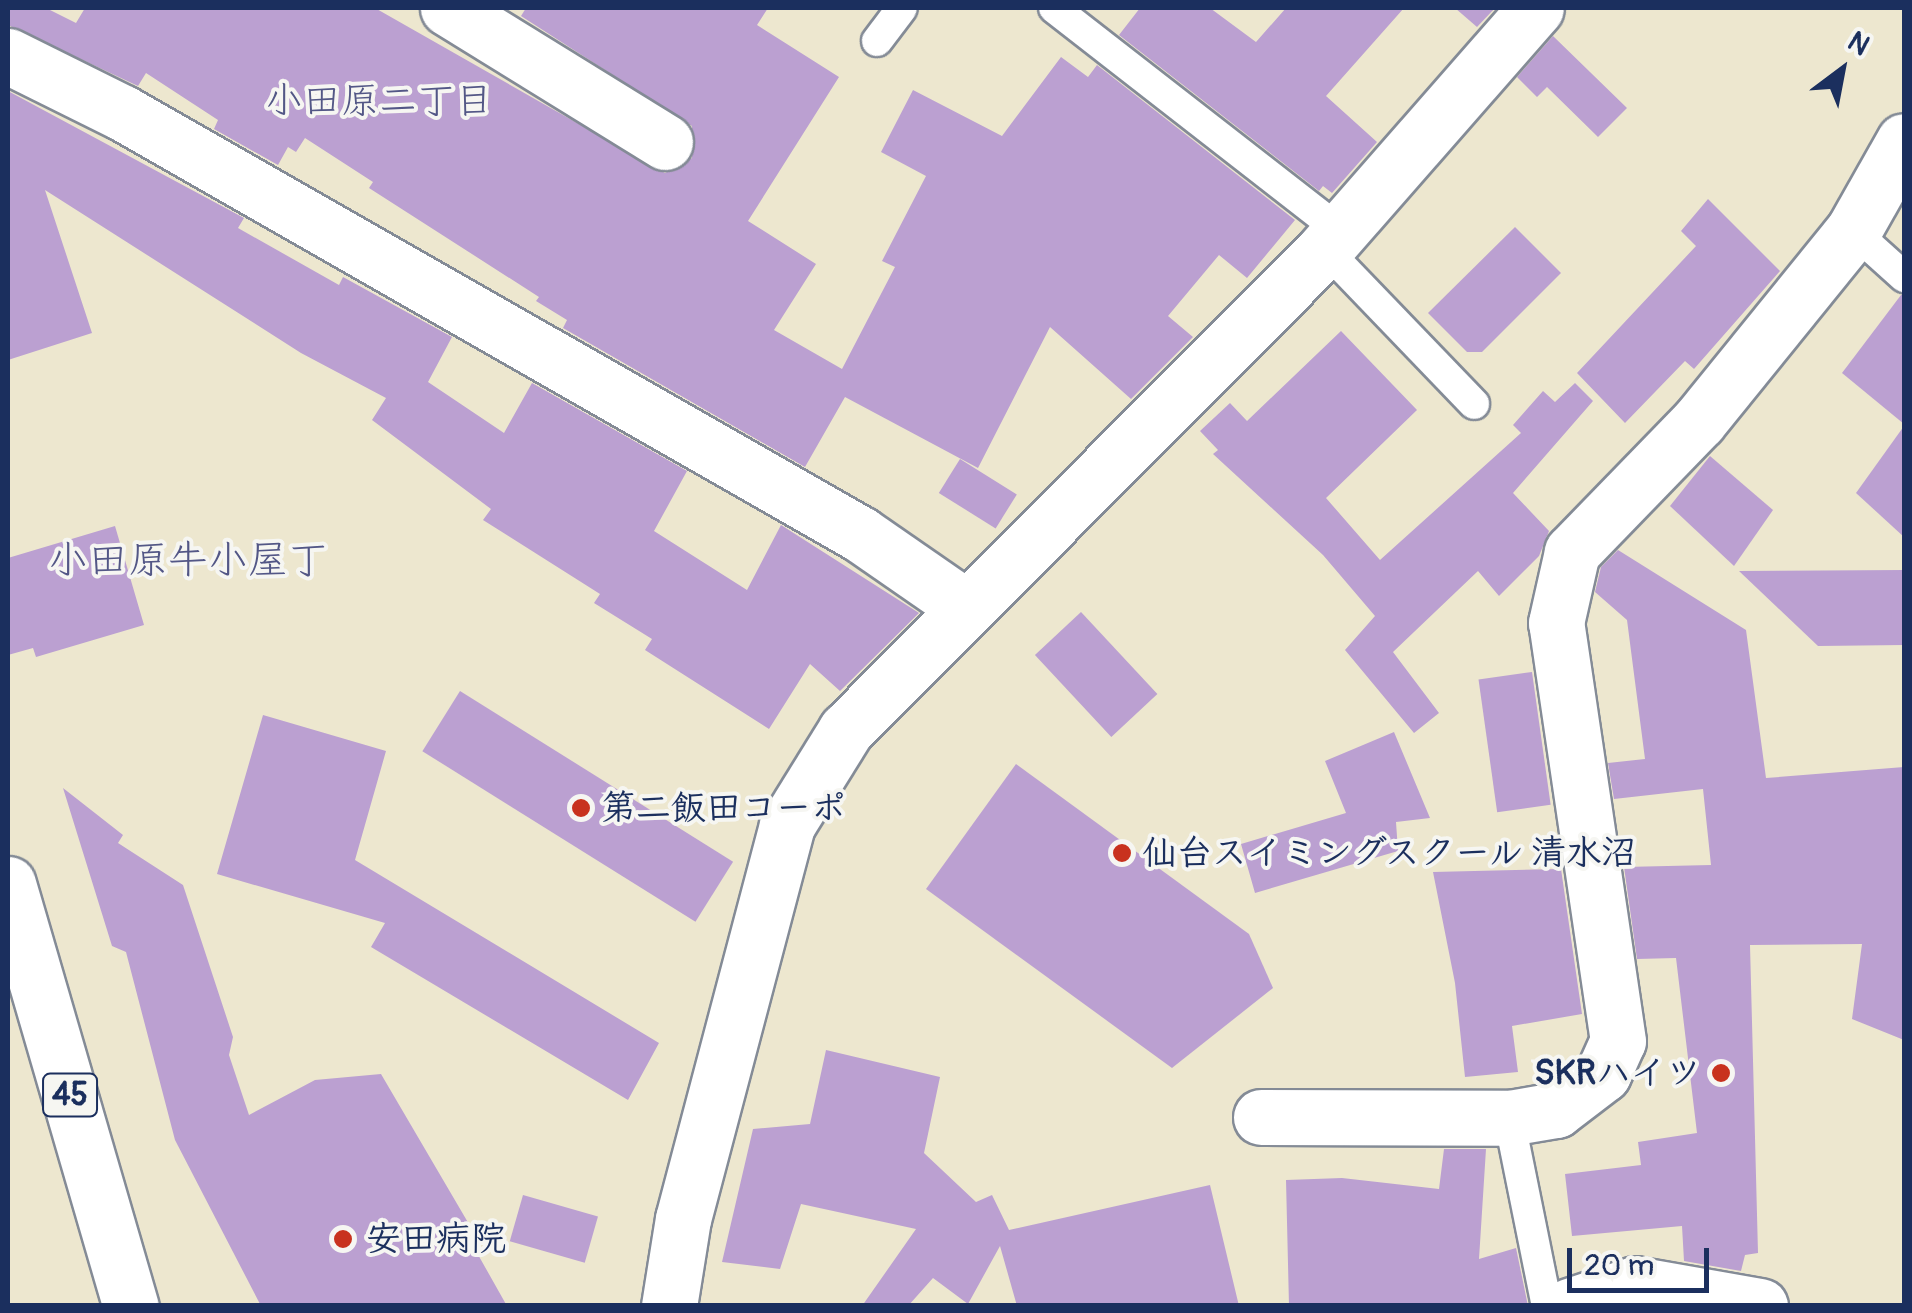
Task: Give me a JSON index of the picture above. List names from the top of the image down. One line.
{"streets":{"main road":["45"]},"districts":["小田原二丁目","小田原牛小屋丁"],"places":["第二飯田コーポ","仙台スイミングスクール 清水沼","SKRハイツ","安田病院"],"scale_bar":"20 m","north":"top right"}
